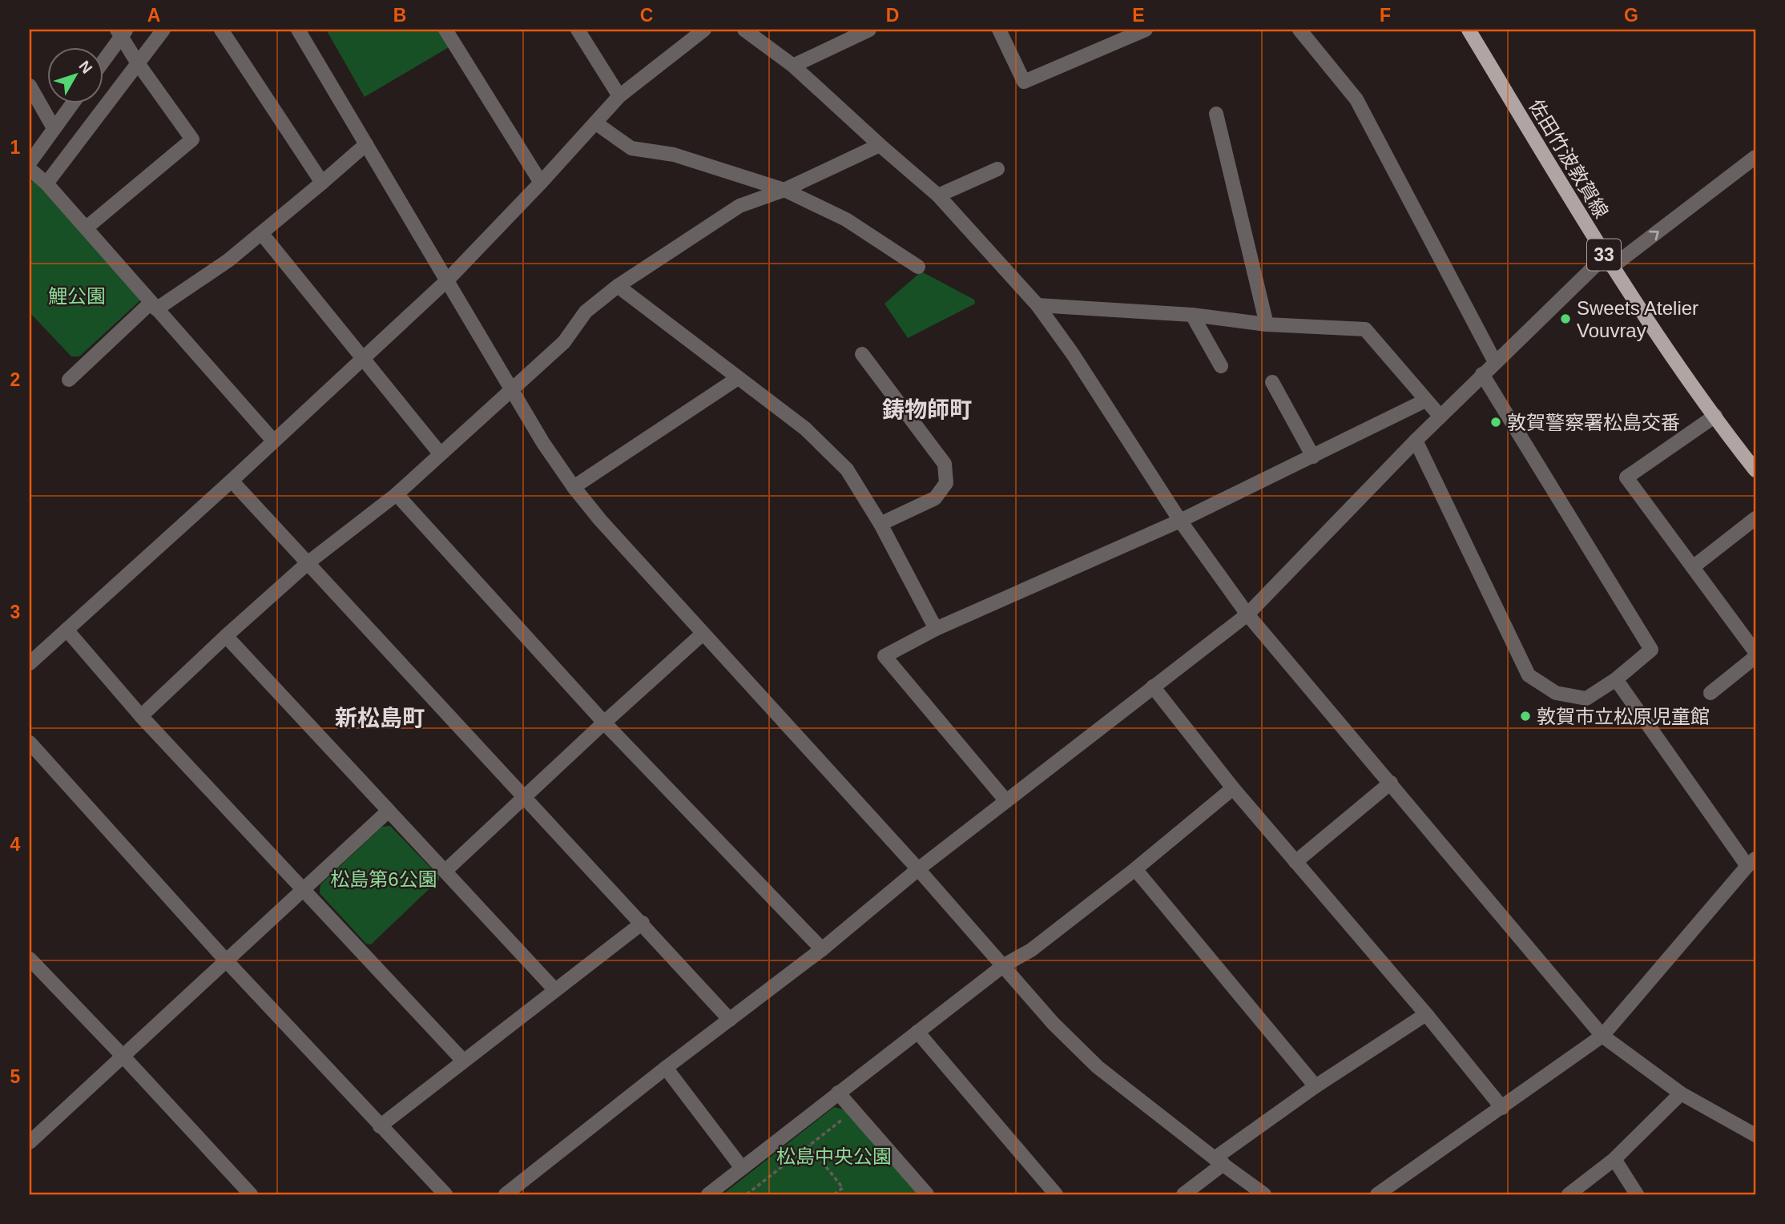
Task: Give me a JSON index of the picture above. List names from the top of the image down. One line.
{"streets":{"main road":["佐田竹波敦賀線","33"]},"districts":["鋳物師町","新松島町"],"parks":["鯉公園","松島第6公園","松島中央公園"],"places":["Sweets Atelier Vouvray","敦賀警察署松島交番","敦賀市立松原児童館"],"north":"top right","grid":{"columns":["A","B","C","D","E","F","G"],"rows":["1","2","3","4","5"]}}
